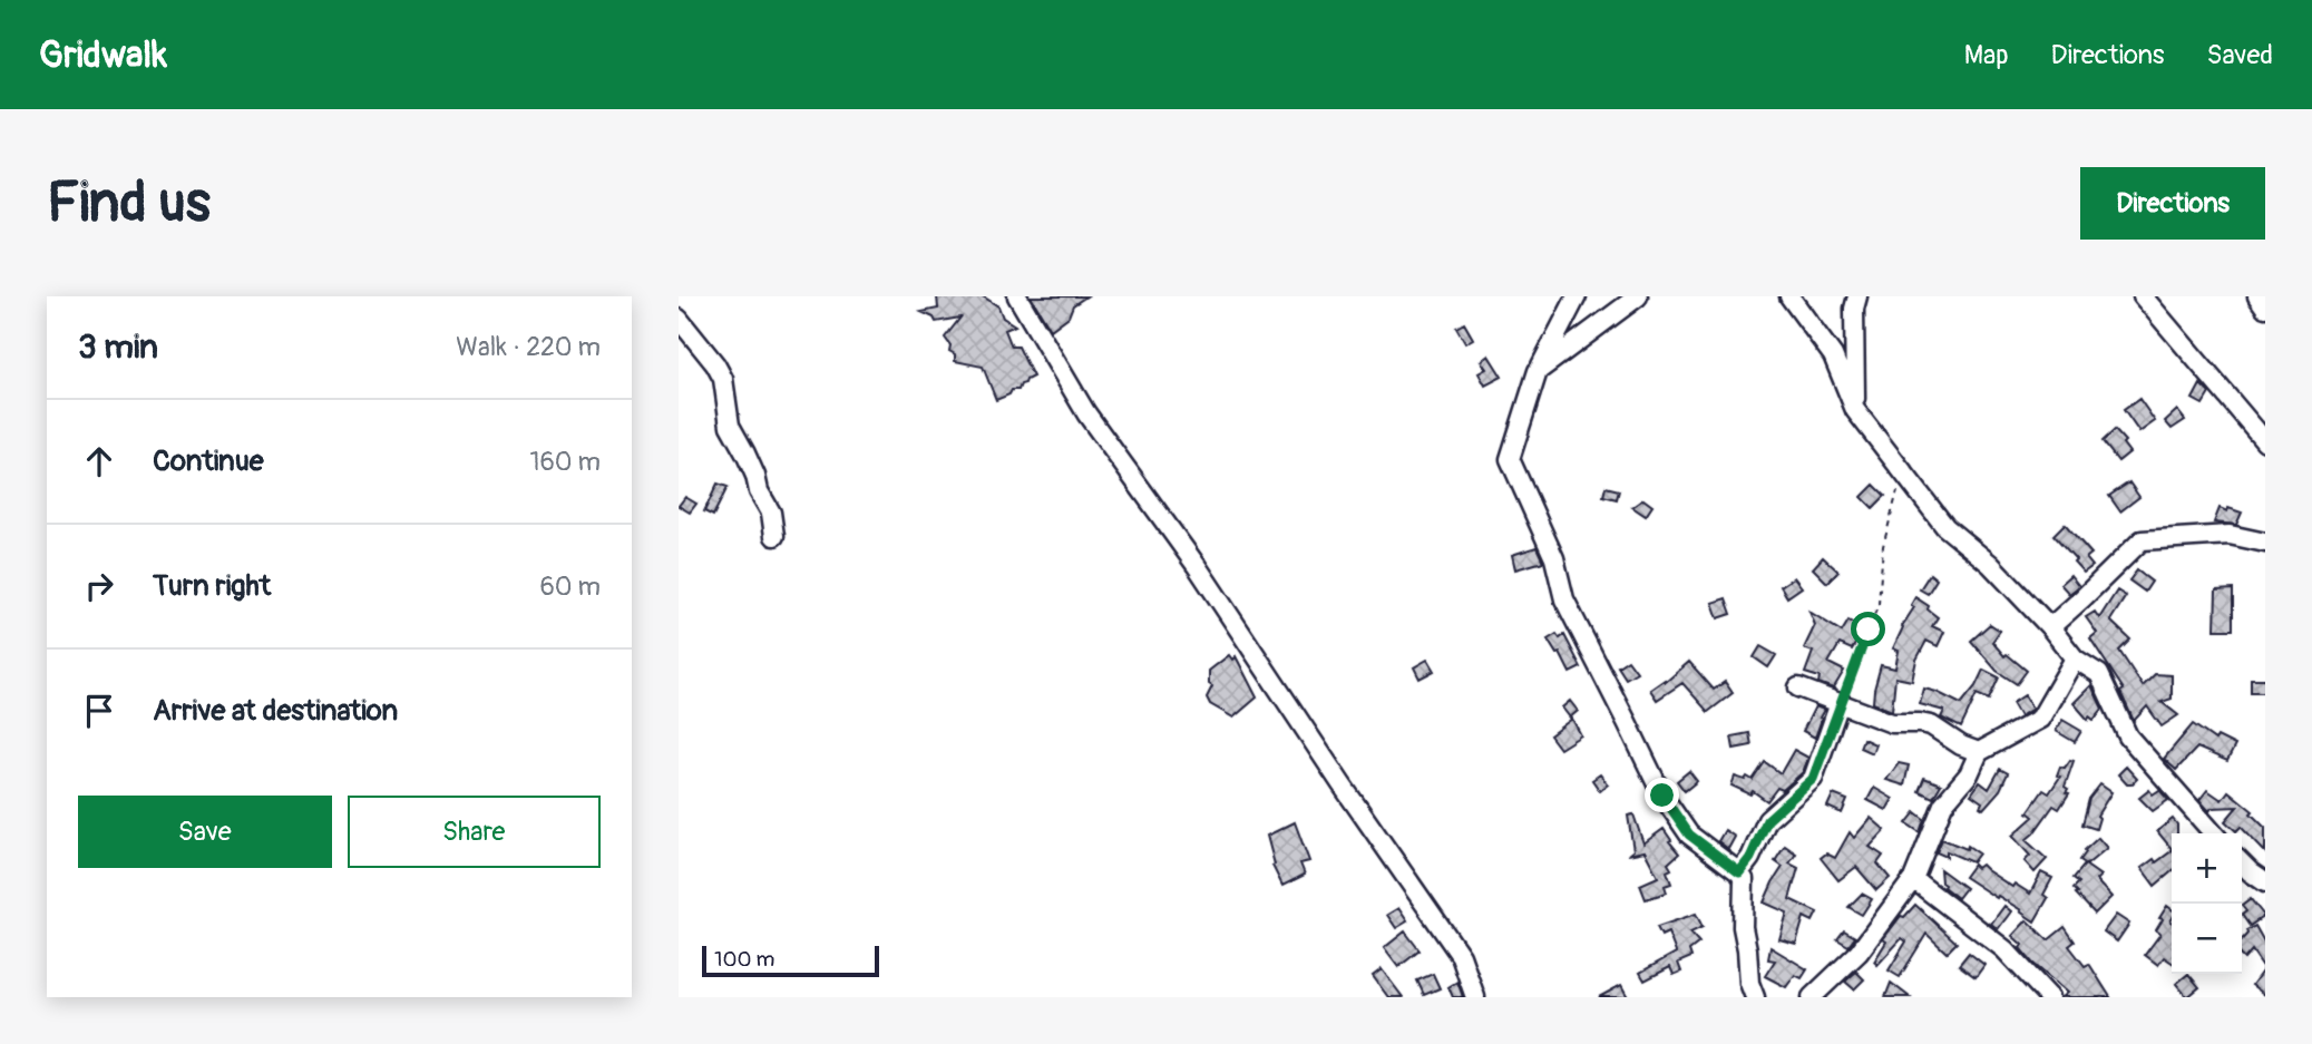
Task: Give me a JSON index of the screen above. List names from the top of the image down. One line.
{"scale_bar":"100 m","page":{"header":"Gridwalk","nav":["Map","Directions","Saved"],"buttons":["Directions",["Save","Share"]],"title":"Find us","heading":["3 min","Walk · 220 m"],"list":[["Continue","160 m"],["Turn right","60 m"],"Arrive at destination"],"map_buttons":["+","−"],"scale":"100 m"}}
